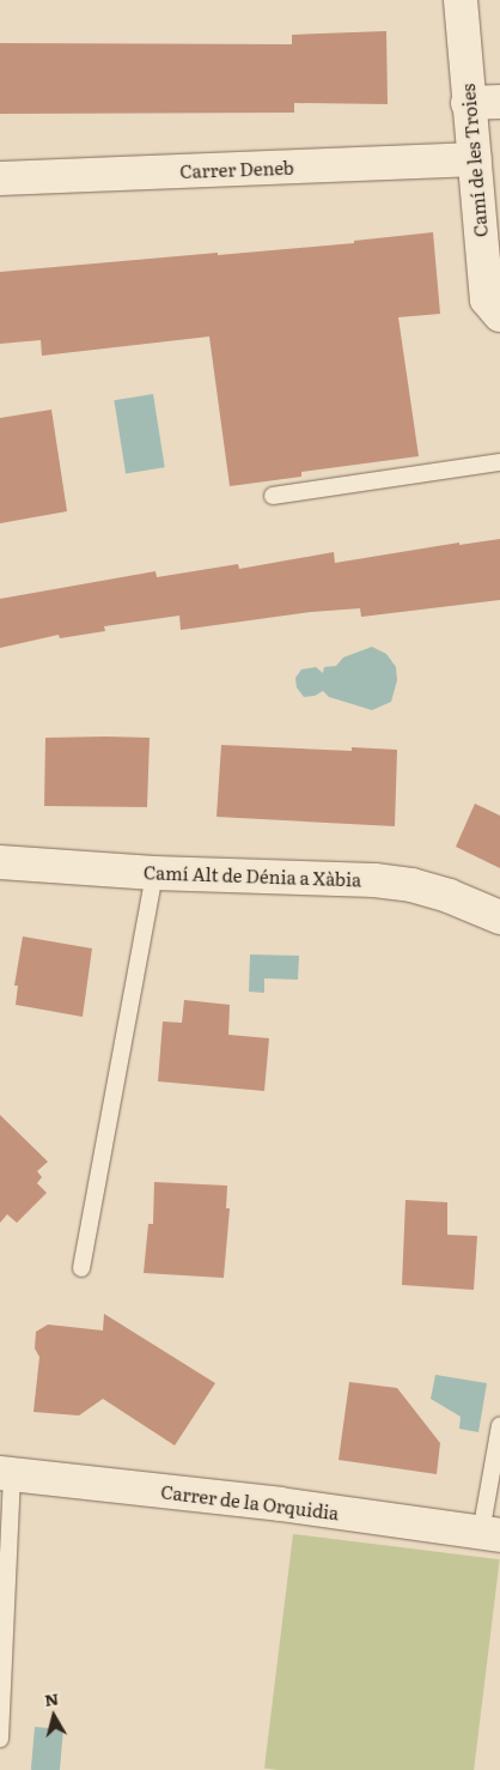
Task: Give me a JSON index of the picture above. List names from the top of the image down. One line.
{"streets":{"street":["Camí de les Troies","Carrer Deneb","Camí Alt de Dénia a Xàbia","Carrer de la Orquidia"]},"crossings":[["Camí de les Troies","Carrer Deneb"]],"north":"top"}
